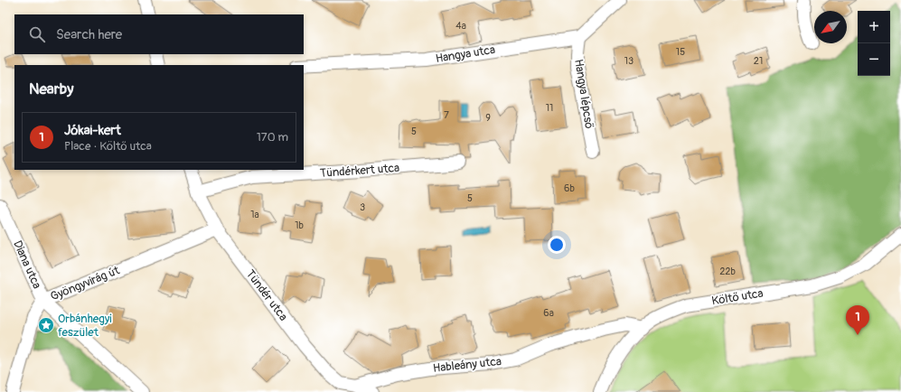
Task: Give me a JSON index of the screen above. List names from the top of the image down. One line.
{"streets":{"street":["Hangya utca","Hangya lépcső","Tündérkert utca","Diana utca","Gyöngyvirág út","Tündér utca","Költő utca","Hableány utca"]},"crossings":[["Hangya utca","Hangya lépcső"],["Tündérkert utca","Tündér utca"],["Diana utca","Gyöngyvirág út"],["Gyöngyvirág út","Tündér utca"],["Tündér utca","Hableány utca"],["Költő utca","Hableány utca"]],"places":{"place":["Orbánhegyi feszület"]},"house_numbers":["4a","15","13","21","11","7","9","5","6b","5","3","1a","1b","22b","6a"],"north":"bottom left","page":{"map_buttons":["+","−"],"search":"Search here","heading":"Nearby","list":[{"mark":"1","name":"Jókai-kert","note":"Place · Költő utca","value":"170 m"}],"pins":"1"}}
